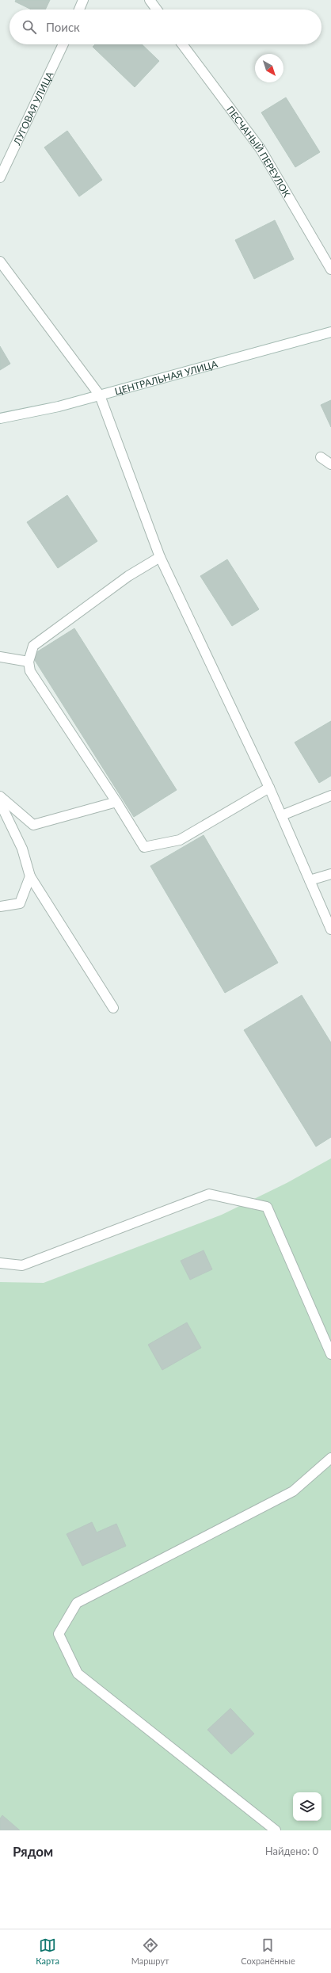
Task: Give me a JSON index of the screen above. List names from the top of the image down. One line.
{"streets":{"street":["ЛУГОВАЯ УЛИЦА","ПЕСЧАНЫЙ ПЕРЕУЛОК","ЦЕНТРАЛЬНАЯ УЛИЦА"]},"north":"bottom right","page":{"search":"Поиск","heading":["Рядом","Найдено: 0"],"nav":["Карта","Маршрут","Сохранённые"]}}
